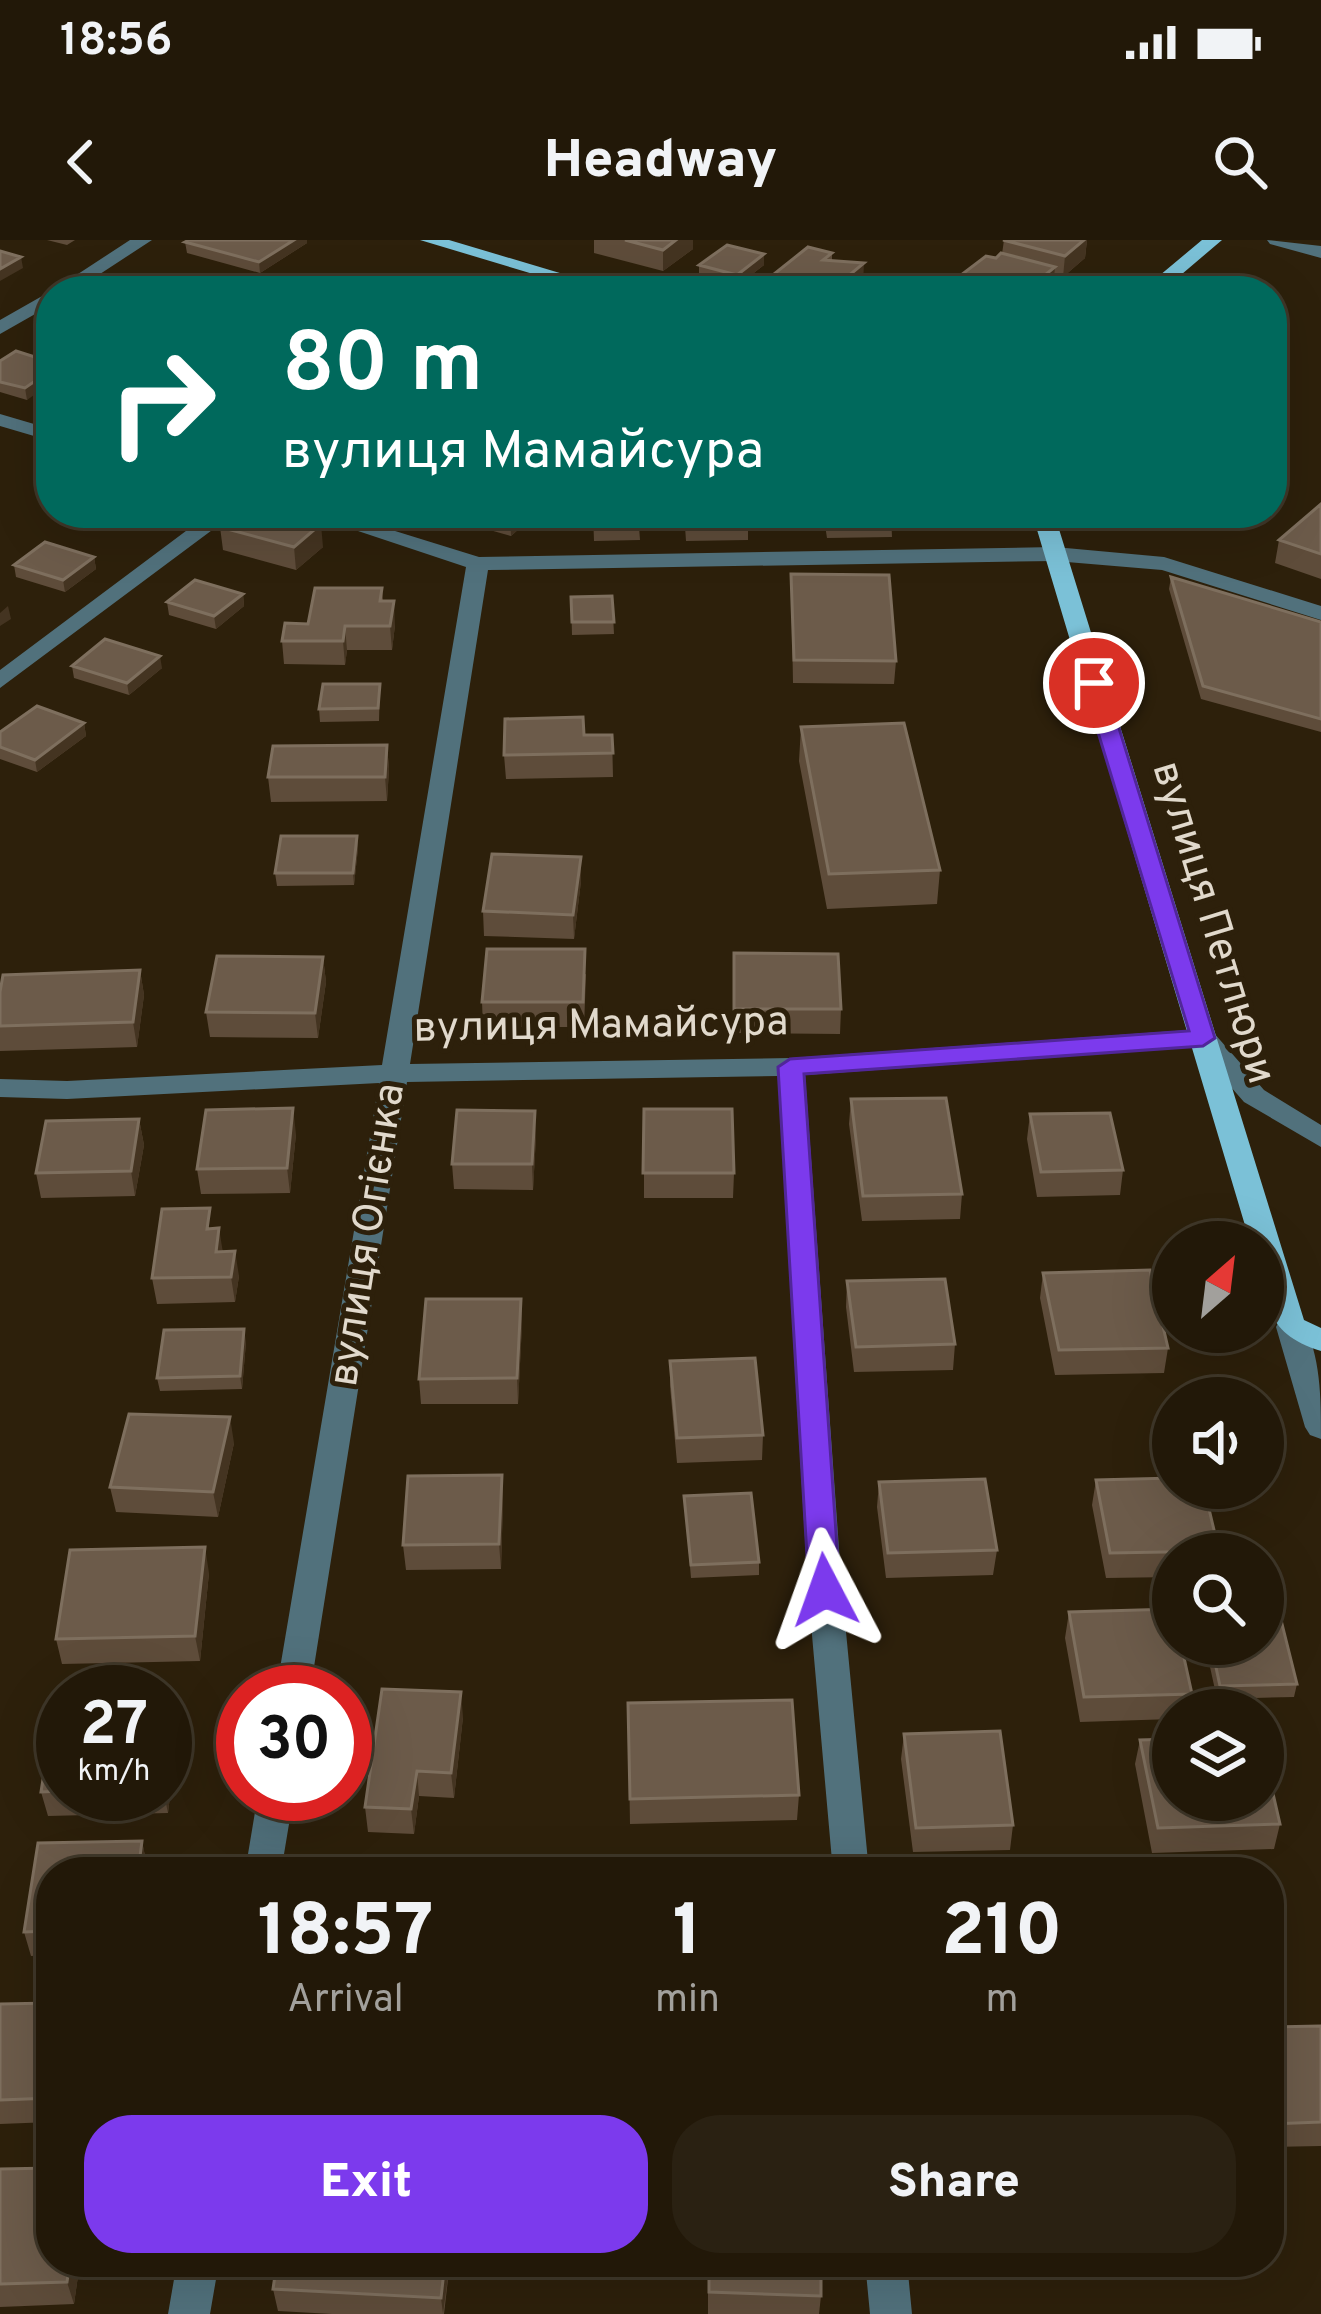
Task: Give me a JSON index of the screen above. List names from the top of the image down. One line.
{"streets":{"main road":["вулиця Петлюри"],"street":["вулиця Мамайсура","вулиця Огієнка"]},"crossings":[["вулиця Петлюри","вулиця Мамайсура"],["вулиця Мамайсура","вулиця Огієнка"]],"north":"top right","page":{"status":"18:56","header":"Headway","turn":["80 m","вулиця Мамайсура"],"speed":"27 km/h","limit":"30","eta":["18:57","Arrival","1","min","210","m"],"buttons":["Exit","Share"]}}
